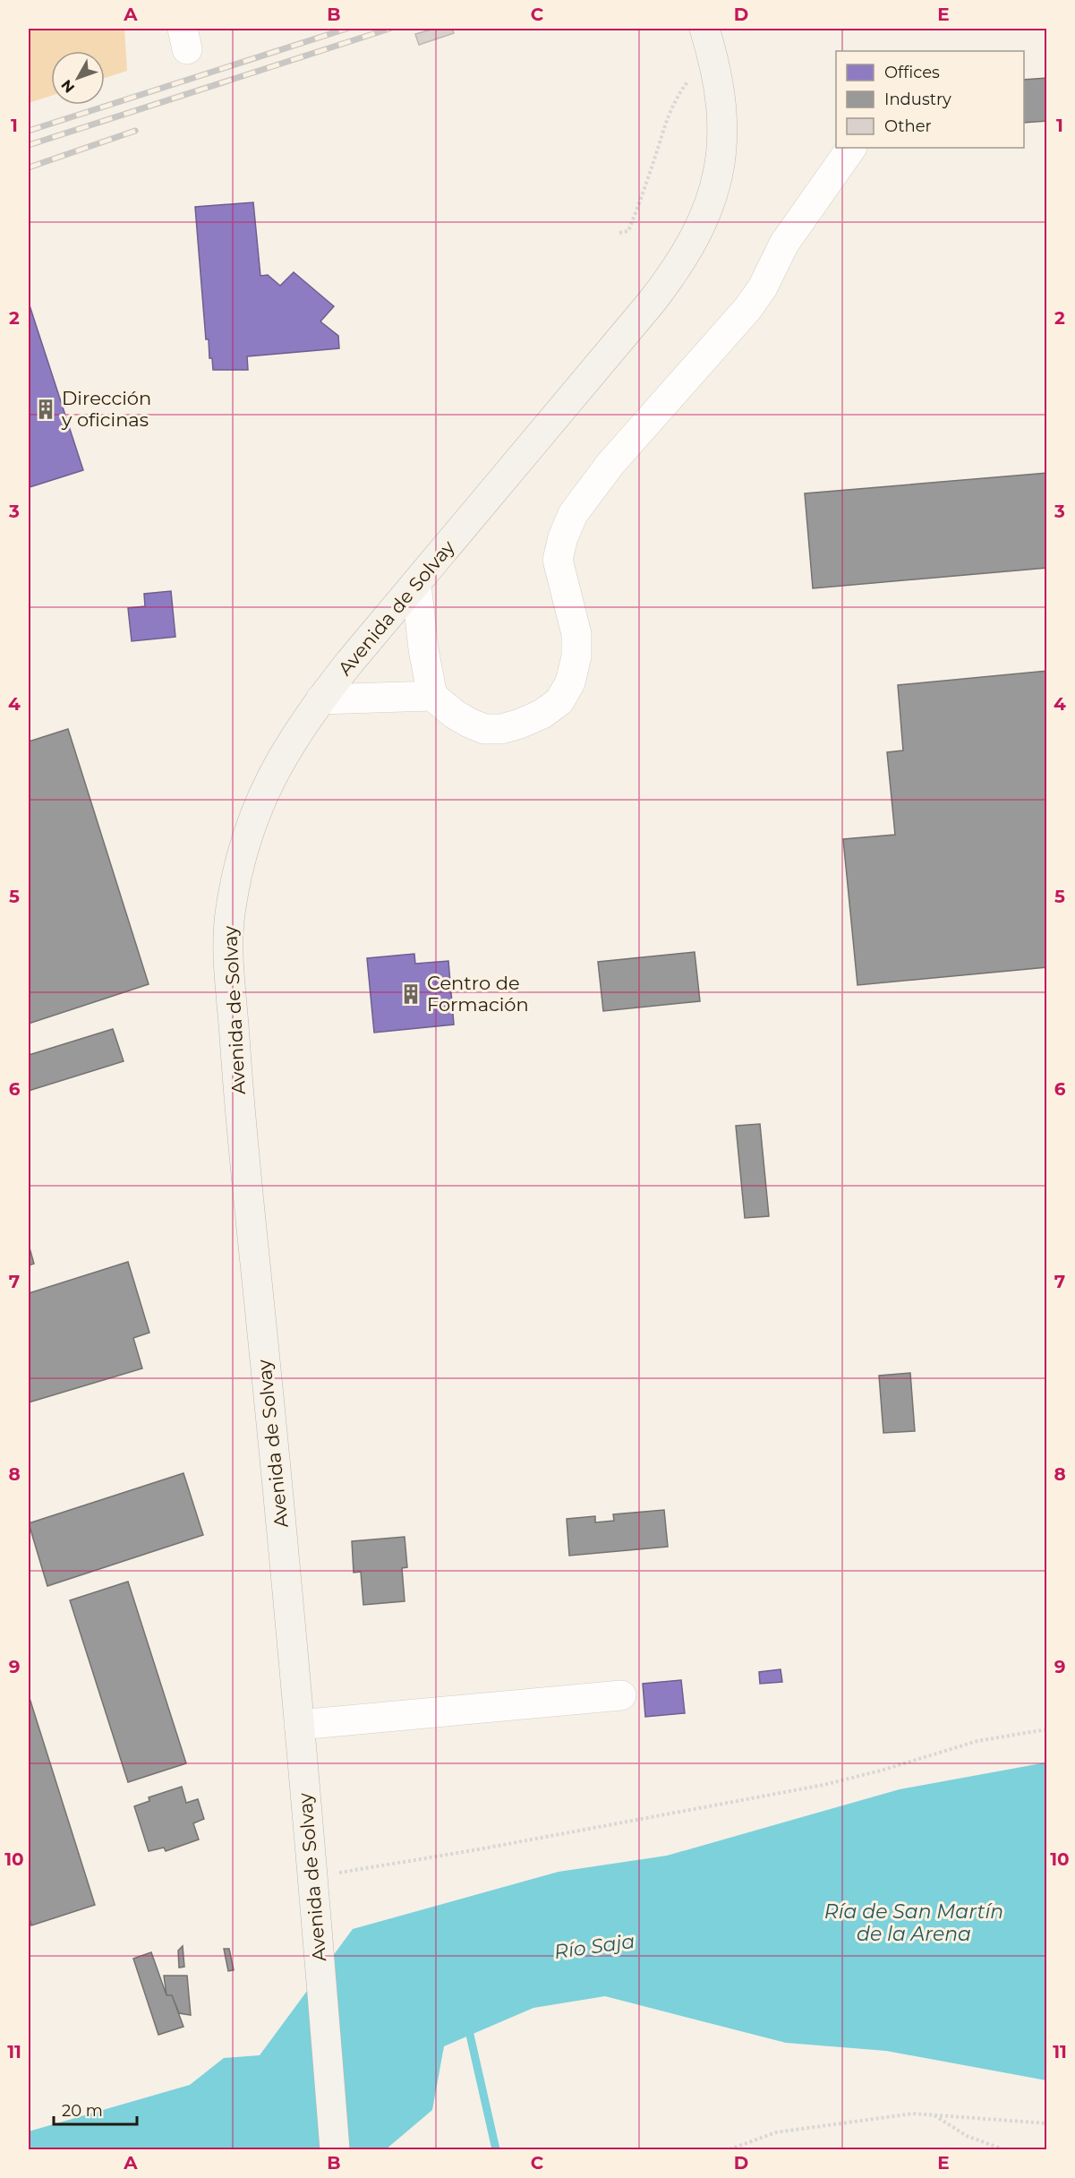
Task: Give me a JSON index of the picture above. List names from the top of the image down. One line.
{"streets":{"main road":["Avenida de Solvay"]},"water":["Ría de San Martín de la Arena","Río Saja"],"places":{"building":["Dirección y oficinas","Centro de Formación"]},"legend":["Offices","Industry","Other"],"scale_bar":"20 m","north":"bottom left","grid":{"columns":["A","B","C","D","E"],"rows":["1","2","3","4","5","6","7","8","9","10","11"]}}
